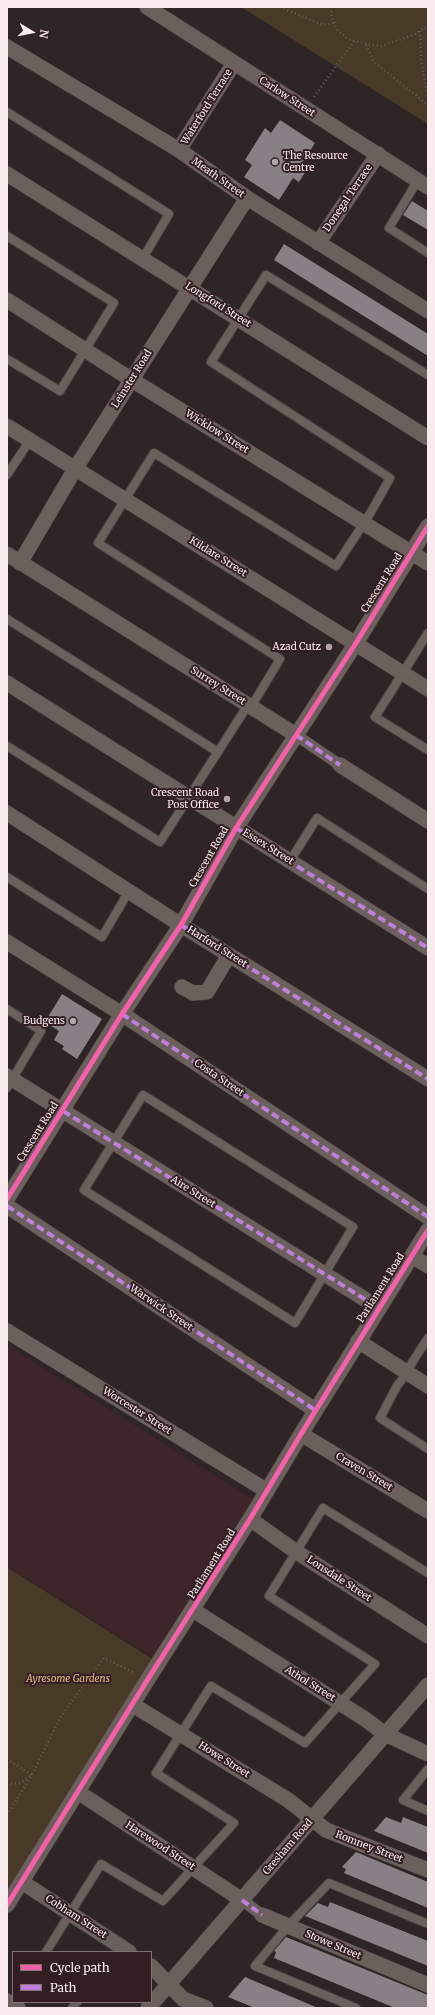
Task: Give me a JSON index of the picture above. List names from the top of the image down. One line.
{"streets":{"street":["Carlow Street","Waterford Terrace","Meath Street","Donegal Terrace","Longford Street","Leinster Road","Wicklow Street","Kildare Street","Crescent Road","Surrey Street","Essex Street","Harford Street","Costa Street","Aire Street","Parliament Road","Warwick Street","Worcester Street","Craven Street","Lonsdale Street","Athol Street","Howe Street","Harewood Street","Gresham Road","Romney Street","Cobham Street","Stowe Street"]},"crossings":[["Carlow Street","Waterford Terrace"],["Carlow Street","Donegal Terrace"],["Waterford Terrace","Meath Street"],["Meath Street","Donegal Terrace"],["Meath Street","Leinster Road"],["Longford Street","Leinster Road"],["Leinster Road","Wicklow Street"],["Leinster Road","Kildare Street"],["Leinster Road","Surrey Street"],["Wicklow Street","Crescent Road"],["Kildare Street","Crescent Road"],["Crescent Road","Surrey Street"],["Crescent Road","Essex Street"],["Crescent Road","Harford Street"],["Crescent Road","Costa Street"],["Crescent Road","Aire Street"],["Aire Street","Parliament Road"],["Parliament Road","Warwick Street"],["Parliament Road","Worcester Street"],["Parliament Road","Craven Street"],["Parliament Road","Lonsdale Street"],["Parliament Road","Athol Street"],["Parliament Road","Howe Street"],["Parliament Road","Harewood Street"],["Parliament Road","Cobham Street"],["Athol Street","Gresham Road"],["Howe Street","Gresham Road"],["Howe Street","Romney Street"],["Harewood Street","Gresham Road"],["Harewood Street","Stowe Street"],["Gresham Road","Romney Street"],["Gresham Road","Stowe Street"]],"parks":["Ayresome Gardens"],"places":["The Resource Centre","Azad Cutz","Crescent Road Post Office","Budgens"],"legend":["Cycle path","Path"],"north":"right"}
